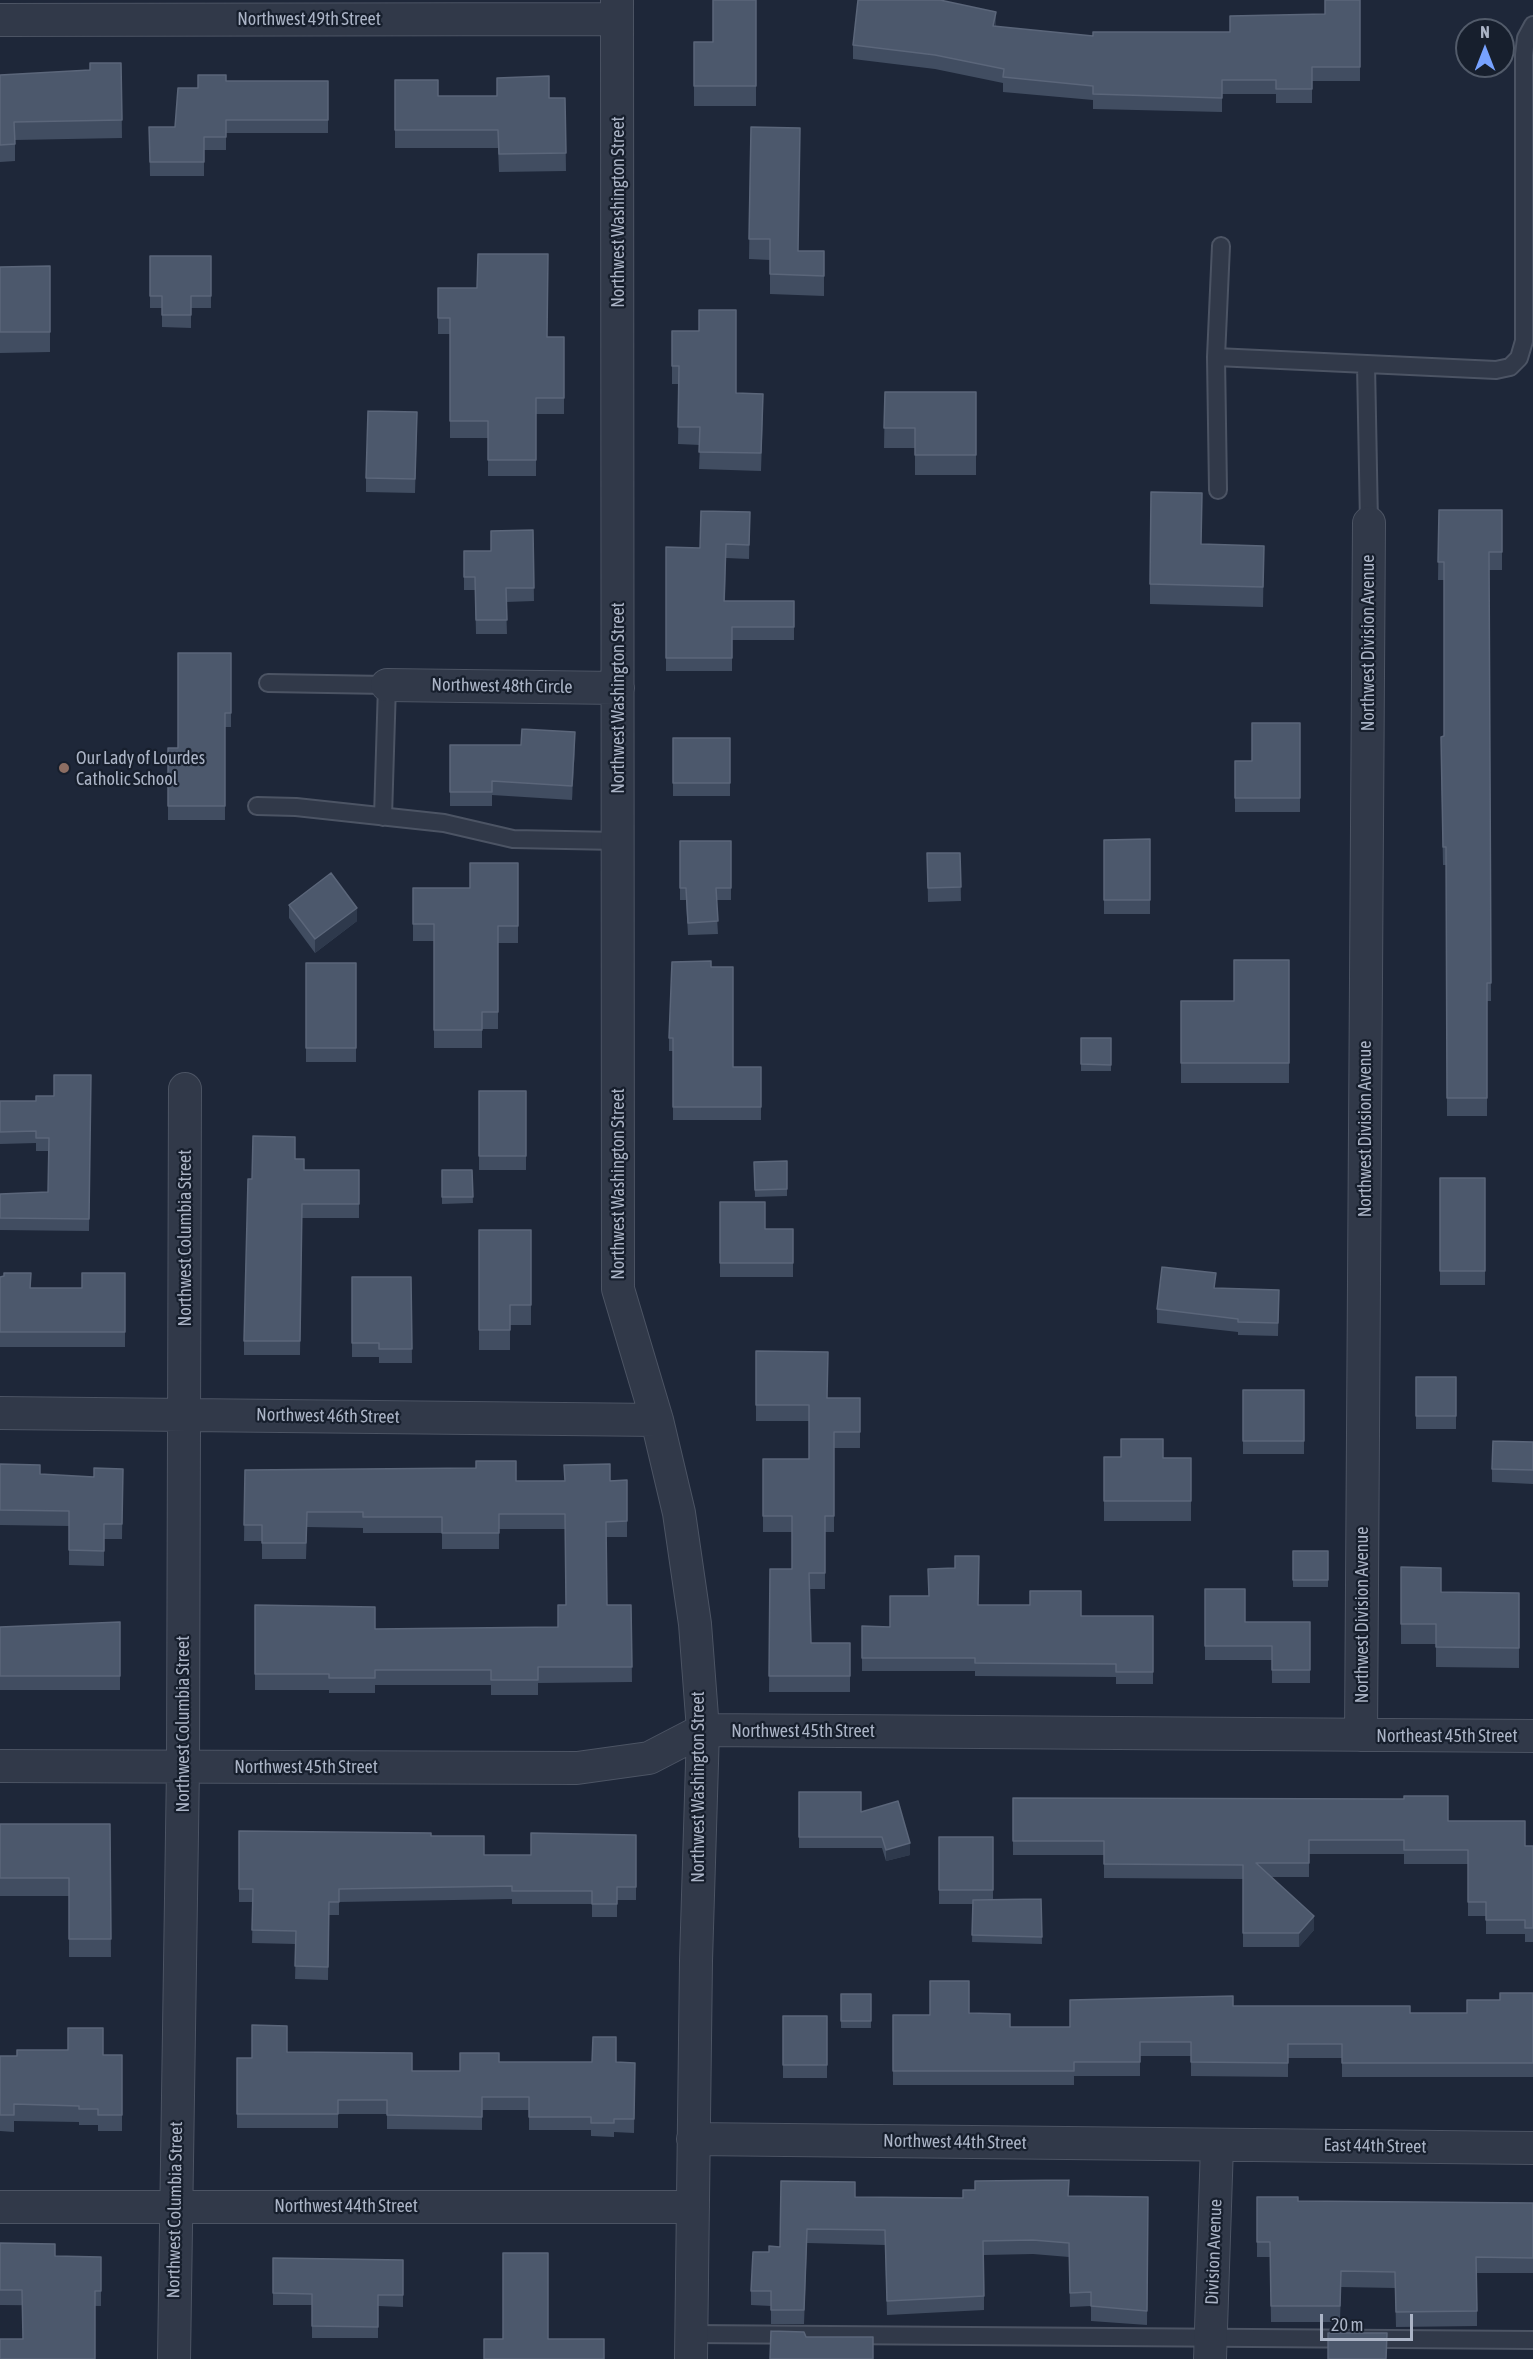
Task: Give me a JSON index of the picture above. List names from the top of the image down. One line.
{"streets":{"street":["Northwest 49th Street","Northwest Washington Street","Northwest Division Avenue","Northwest 48th Circle","Northwest Columbia Street","Northwest 46th Street","Northwest 45th Street","Northeast 45th Street","Northwest 44th Street","East 44th Street","Division Avenue"]},"crossings":[["Northwest 49th Street","Northwest Washington Street"],["Northwest Washington Street","Northwest 48th Circle"],["Northwest Washington Street","Northwest 46th Street"],["Northwest Washington Street","Northwest 45th Street"],["Northwest Washington Street","Northwest 44th Street"],["Northwest Division Avenue","Northwest 45th Street"],["Northwest Division Avenue","Northeast 45th Street"],["Northwest Columbia Street","Northwest 46th Street"],["Northwest Columbia Street","Northwest 45th Street"],["Northwest Columbia Street","Northwest 44th Street"],["Northwest 45th Street","Northeast 45th Street"],["Northwest 44th Street","East 44th Street"],["Northwest 44th Street","Division Avenue"],["East 44th Street","Division Avenue"]],"places":["Our Lady of Lourdes Catholic School"],"scale_bar":"20 m","north":"top"}
